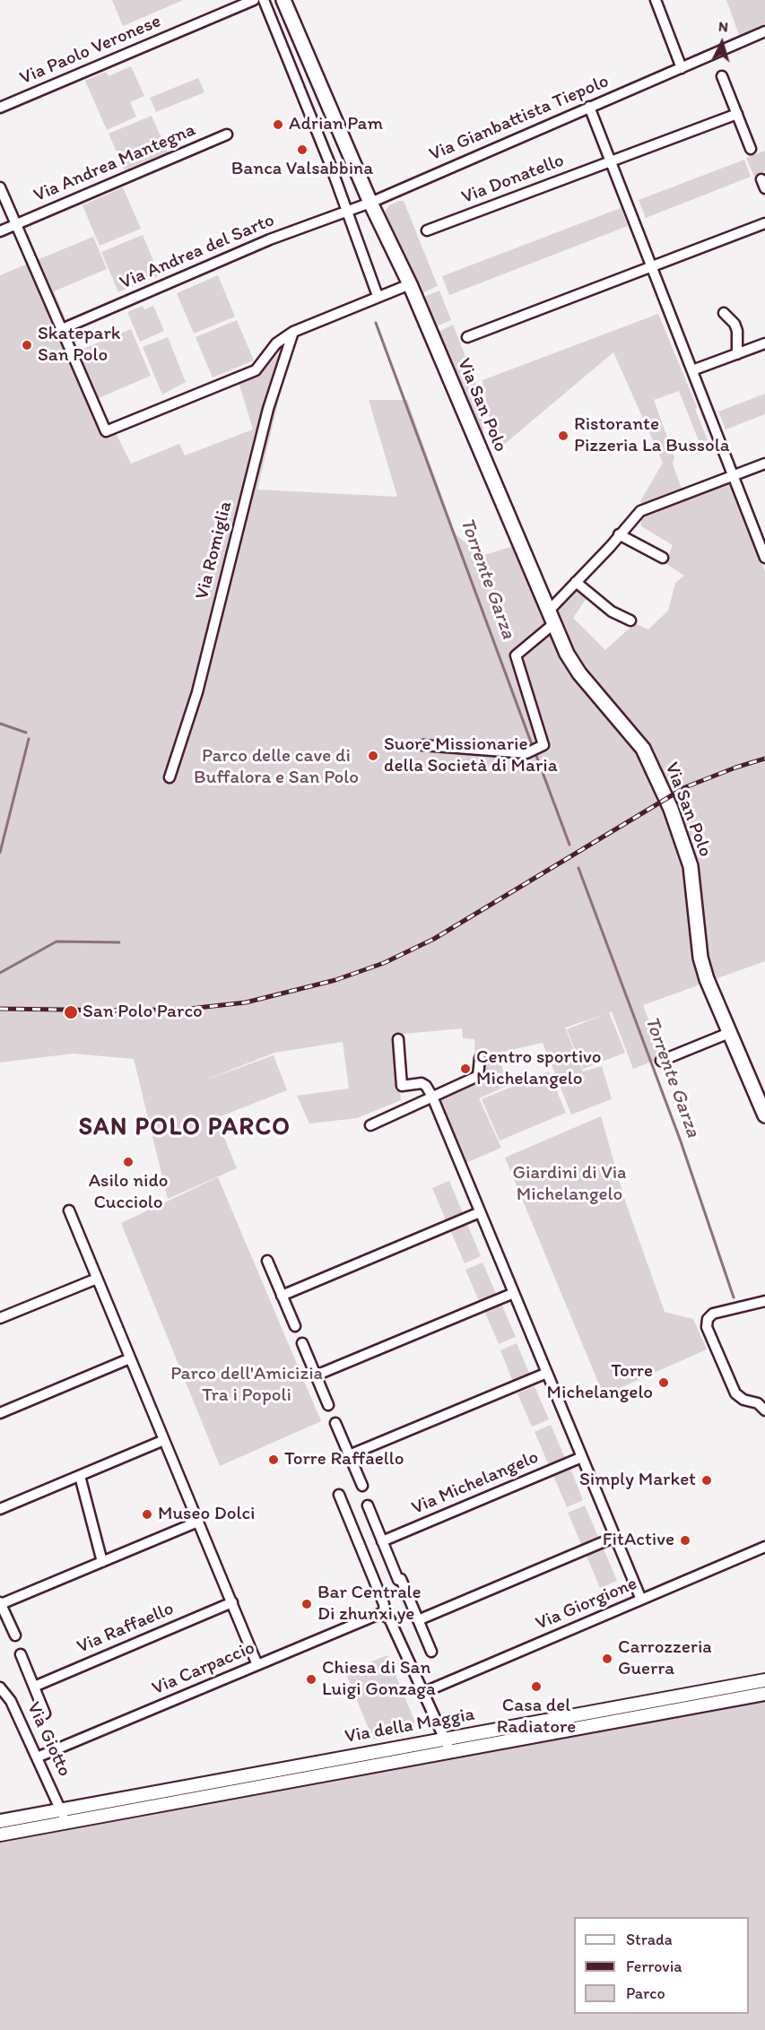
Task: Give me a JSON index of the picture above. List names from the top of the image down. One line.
{"streets":{"main road":["Via San Polo"],"street":["Via Paolo Veronese","Via Gianbattista Tiepolo","Via Andrea Mantegna","Via Donatello","Via Andrea del Sarto","Via Romiglia","Via Michelangelo","Via Giorgione","Via Raffaello","Via Carpaccio","Via della Maggia","Via Giotto"]},"crossings":[["Via Gianbattista Tiepolo","Via San Polo"],["Via Carpaccio","Via Giotto"],["Via della Maggia","Via Giotto"]],"districts":["SAN POLO PARCO"],"water":["Torrente Garza"],"parks":["Parco delle cave di Buffalora e San Polo","Giardini di Via Michelangelo","Parco dell'Amicizia Tra i Popoli"],"places":["Adrian Pam","Banca Valsabbina","Skatepark San Polo","Ristorante Pizzeria La Bussola","Suore Missionarie della Società di Maria","San Polo Parco","Centro sportivo Michelangelo","Asilo nido Cucciolo","Torre Michelangelo","Torre Raffaello","Simply Market","Museo Dolci","FitActive","Bar Centrale Di zhunxi ye","Carrozzeria Guerra","Chiesa di San Luigi Gonzaga","Casa del Radiatore"],"legend":["Strada","Ferrovia","Parco"],"north":"top"}
